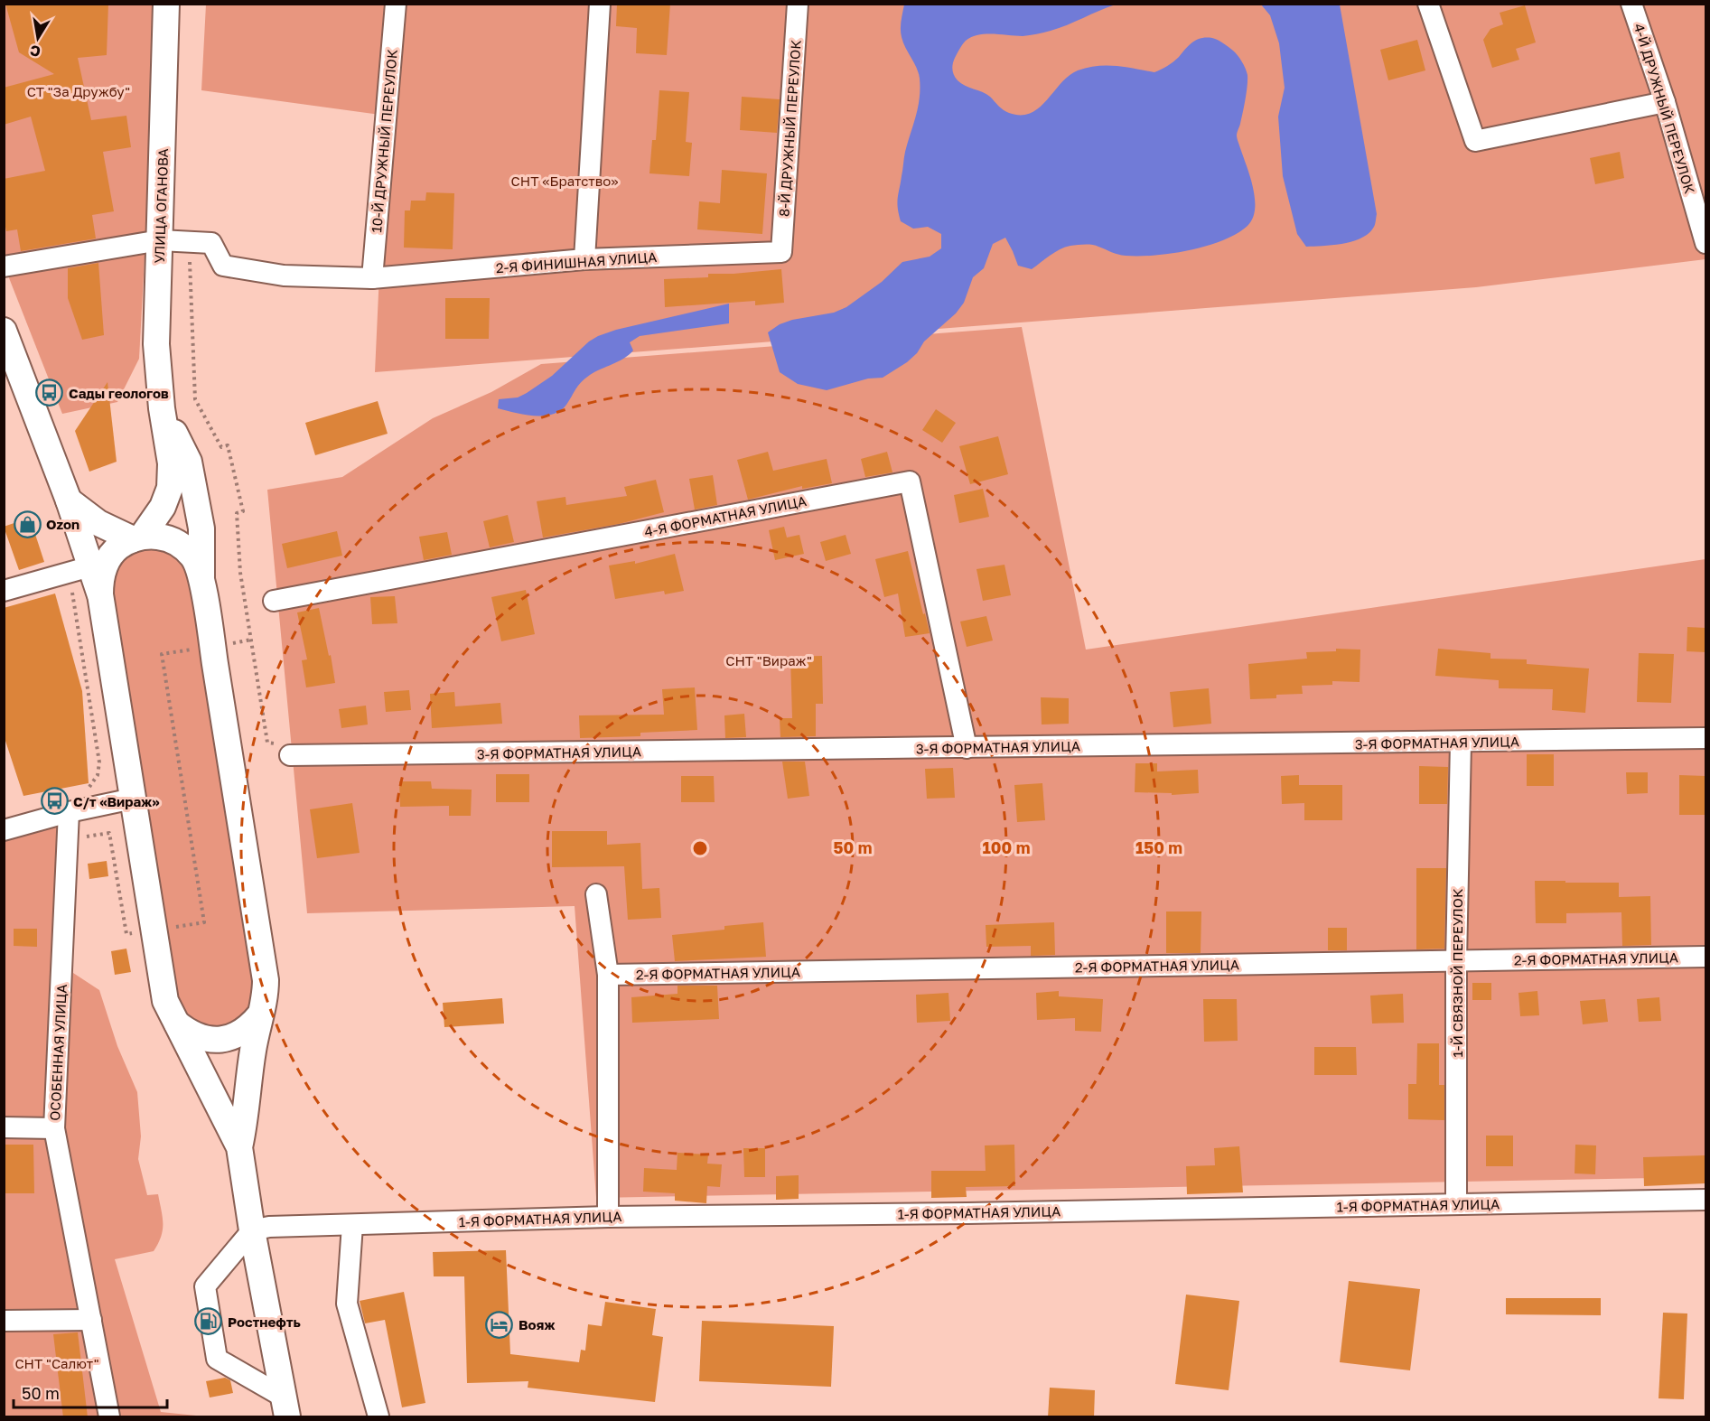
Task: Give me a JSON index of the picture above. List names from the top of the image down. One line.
{"streets":{"main road":["УЛИЦА ОГАНОВА"],"street":["4-Й ДРУЖНЫЙ ПЕРЕУЛОК","8-Й ДРУЖНЫЙ ПЕРЕУЛОК","10-Й ДРУЖНЫЙ ПЕРЕУЛОК","2-Я ФИНИШНАЯ УЛИЦА","4-Я ФОРМАТНАЯ УЛИЦА","3-Я ФОРМАТНАЯ УЛИЦА","2-Я ФОРМАТНАЯ УЛИЦА","1-Й СВЯЗНОЙ ПЕРЕУЛОК","ОСОБЕННАЯ УЛИЦА","1-Я ФОРМАТНАЯ УЛИЦА"]},"crossings":[["8-Й ДРУЖНЫЙ ПЕРЕУЛОК","2-Я ФИНИШНАЯ УЛИЦА"],["10-Й ДРУЖНЫЙ ПЕРЕУЛОК","2-Я ФИНИШНАЯ УЛИЦА"],["УЛИЦА ОГАНОВА","2-Я ФИНИШНАЯ УЛИЦА"],["4-Я ФОРМАТНАЯ УЛИЦА","3-Я ФОРМАТНАЯ УЛИЦА"],["3-Я ФОРМАТНАЯ УЛИЦА","1-Й СВЯЗНОЙ ПЕРЕУЛОК"],["2-Я ФОРМАТНАЯ УЛИЦА","1-Й СВЯЗНОЙ ПЕРЕУЛОК"],["1-Й СВЯЗНОЙ ПЕРЕУЛОК","1-Я ФОРМАТНАЯ УЛИЦА"]],"parks":["СТ \"За Дружбу\"","СНТ «Братство»","СНТ \"Вираж\"","СНТ \"Салют\""],"places":{"bus stop":["Сады геологов","С/т «Вираж»"],"shop":["Ozon"],"fuel station":["Ростнефть"],"hotel":["Вояж"]},"scale_bar":"50 m","north":"bottom","rings":["50 m","100 m","150 m"]}
